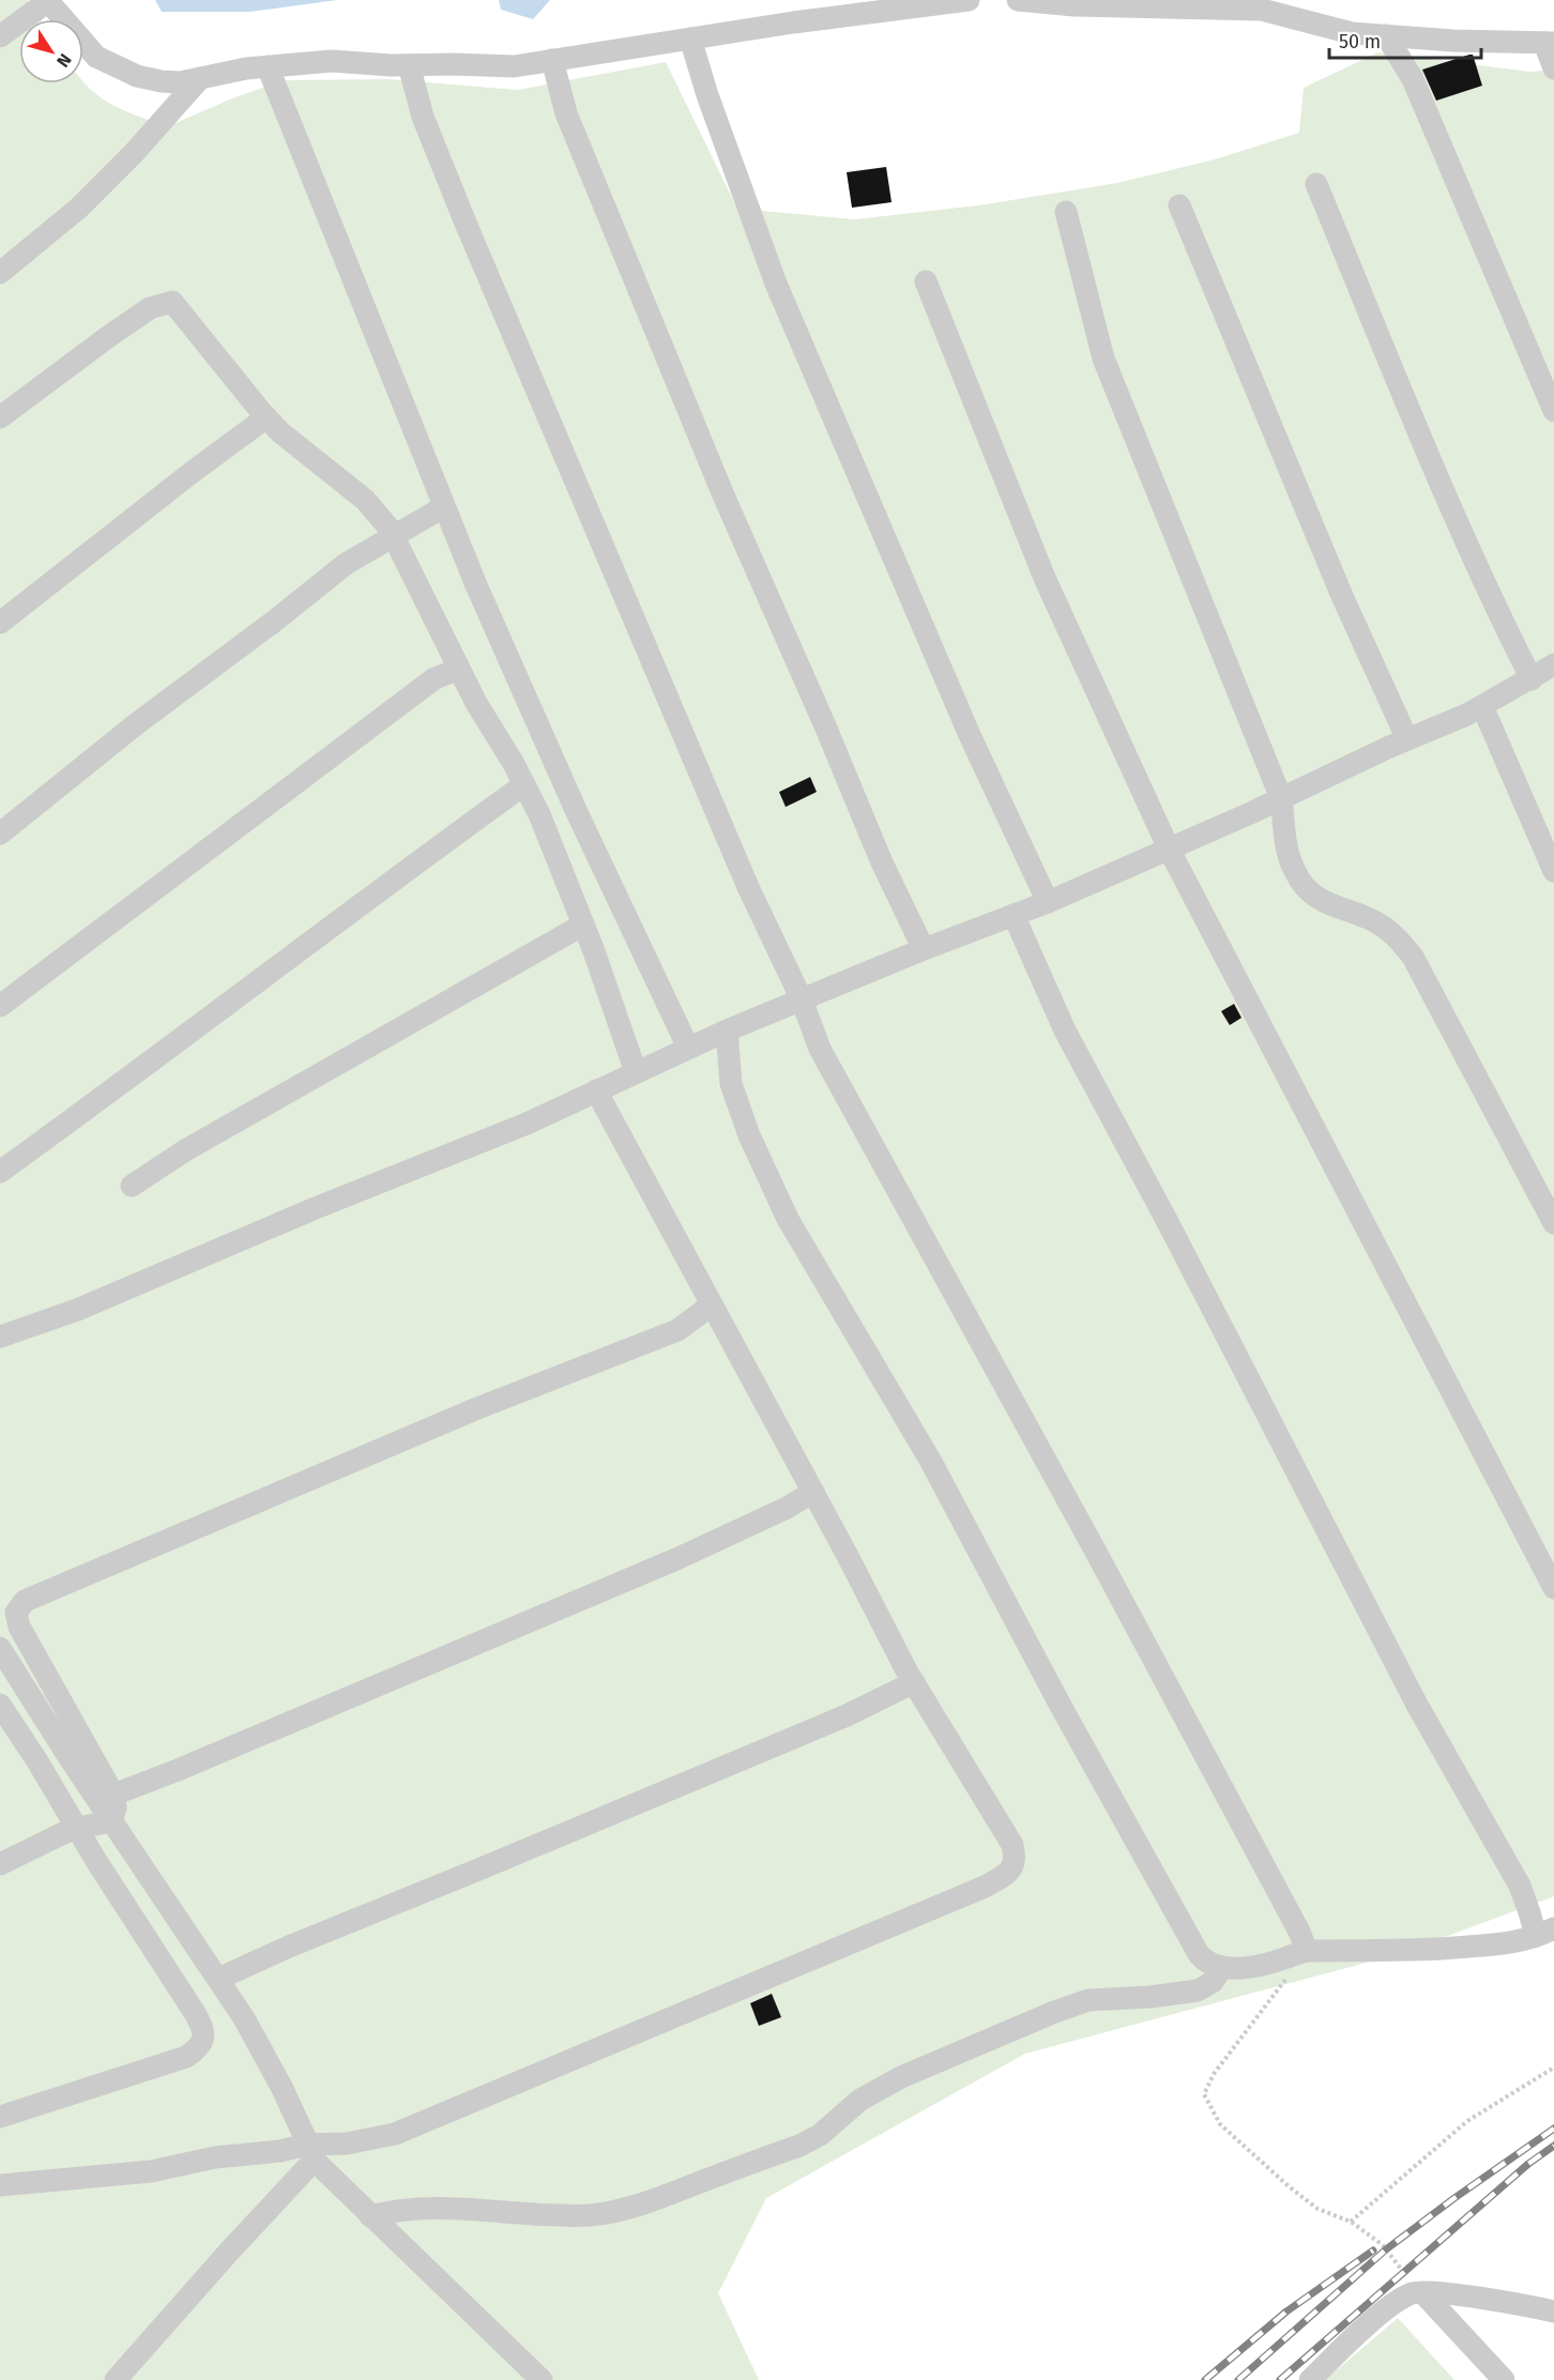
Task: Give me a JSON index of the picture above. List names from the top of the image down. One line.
{"scale_bar":"50 m","north":"bottom right"}
